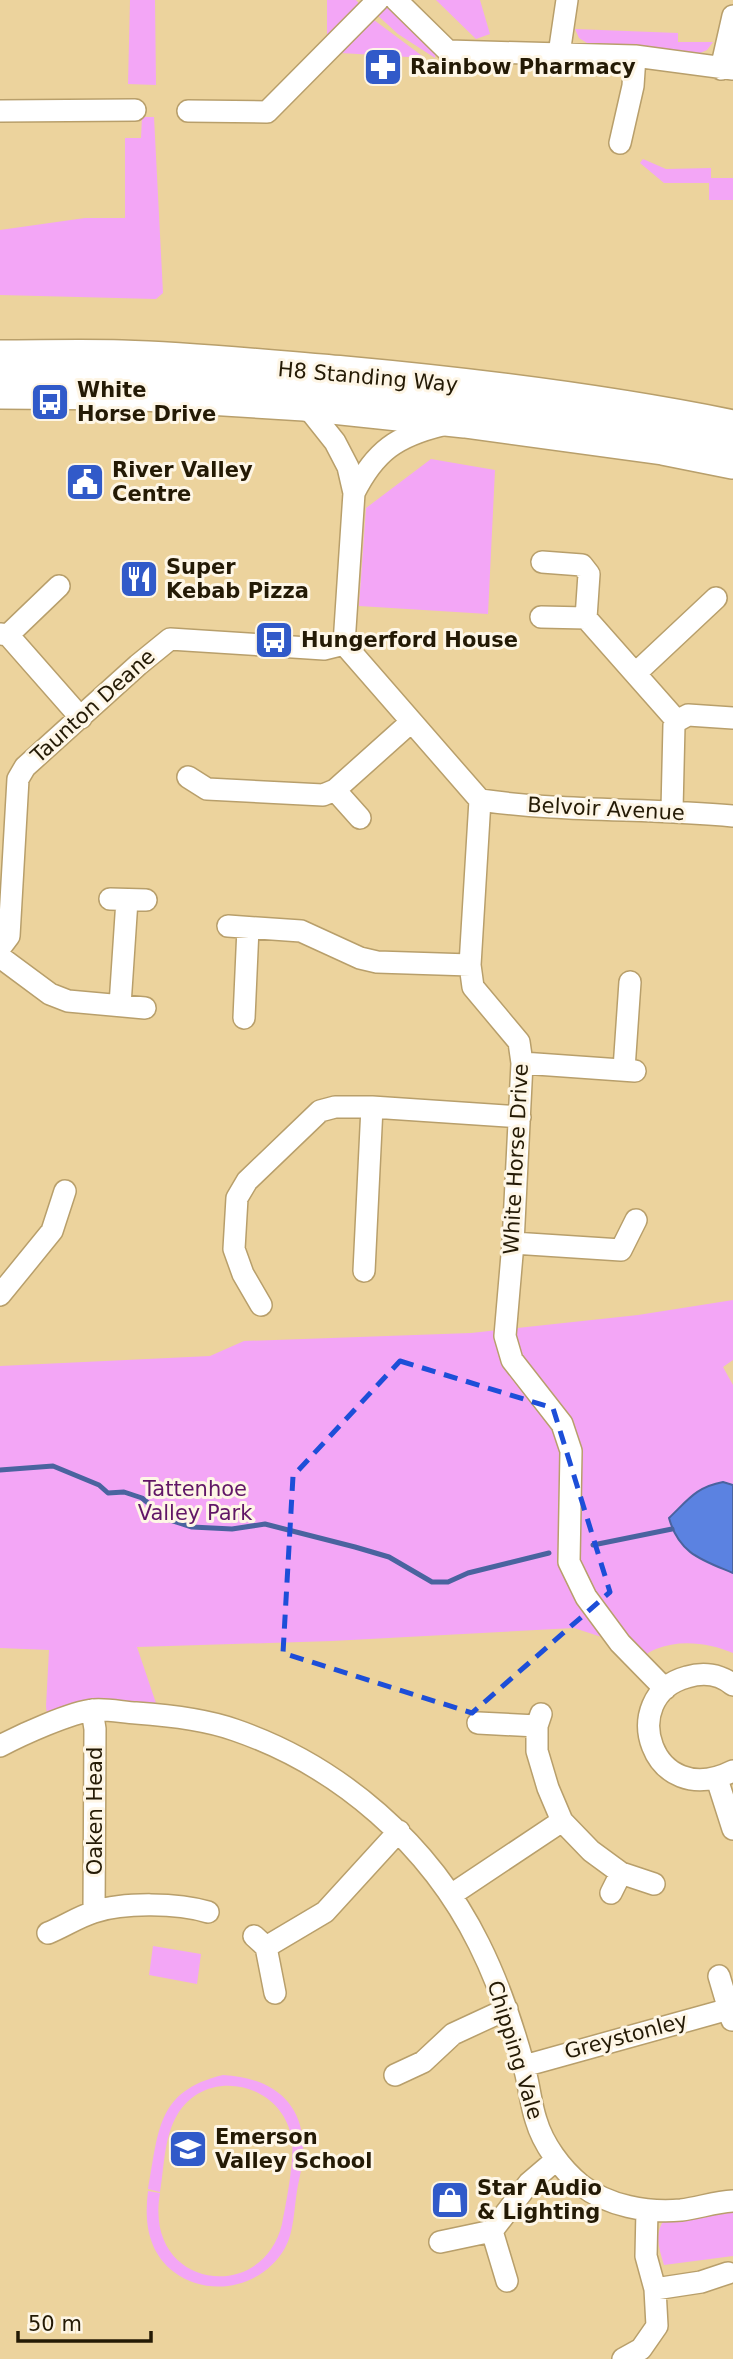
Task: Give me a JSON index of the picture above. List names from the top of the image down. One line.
{"streets":{"highway":["H8 Standing Way"],"street":["Taunton Deane","Belvoir Avenue","White Horse Drive","Oaken Head","Greystonley","Chipping Vale"]},"crossings":[["Belvoir Avenue","White Horse Drive"],["Oaken Head","Chipping Vale"],["Greystonley","Chipping Vale"]],"parks":["Tattenhoe Valley Park"],"places":{"pharmacy":["Rainbow Pharmacy"],"bus stop":["White Horse Drive","Hungerford House"],"public building":["River Valley Centre"],"restaurant":["Super Kebab Pizza"],"school or university":["Emerson Valley School"],"shop":["Star Audio & Lighting"]},"scale_bar":"50 m"}
